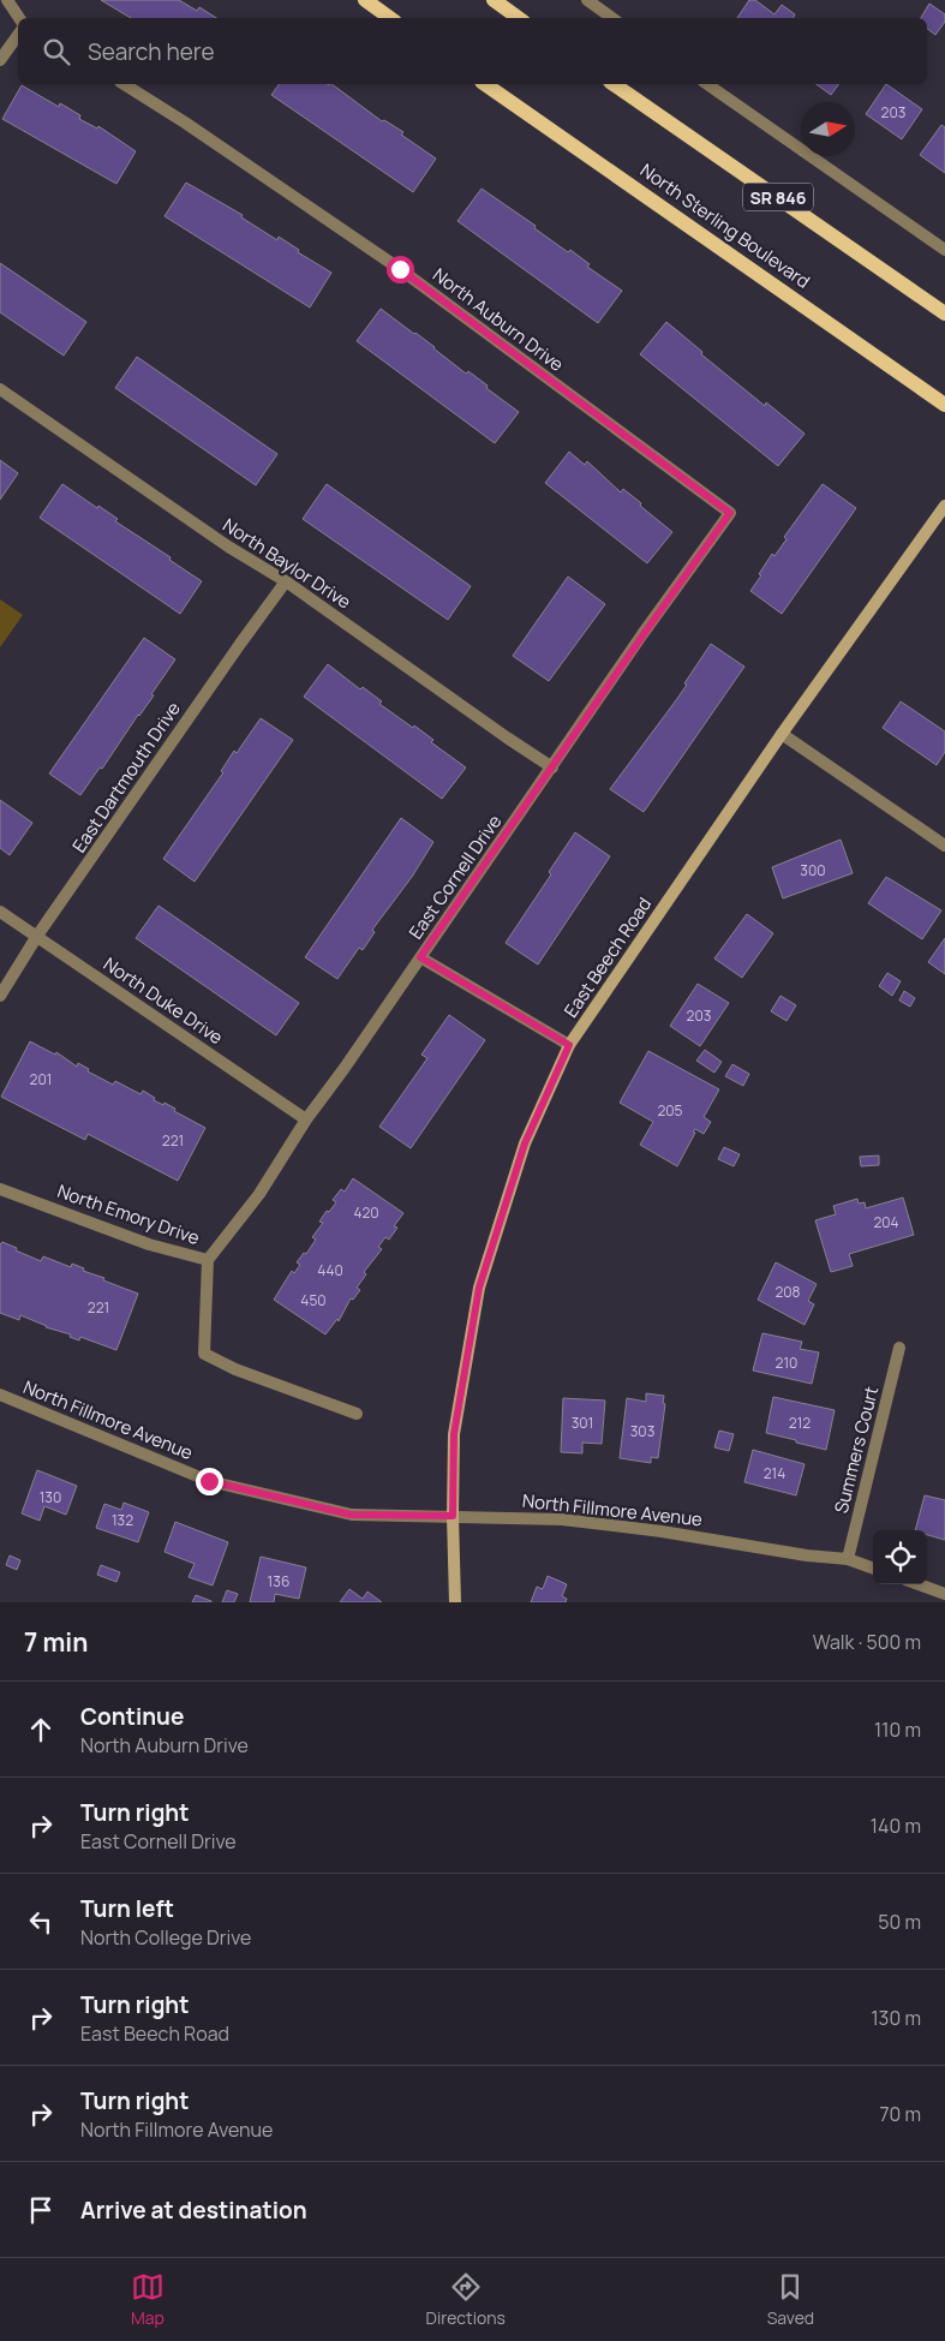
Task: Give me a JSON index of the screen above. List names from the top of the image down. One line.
{"streets":{"main road":["SR 846","North Sterling Boulevard"],"street":["North Auburn Drive","North Baylor Drive","East Dartmouth Drive","East Cornell Drive","East Beech Road","North Duke Drive","North Emory Drive","North Fillmore Avenue","Summers Court"]},"crossings":[["North Auburn Drive","East Cornell Drive"],["North Baylor Drive","East Dartmouth Drive"],["North Baylor Drive","East Cornell Drive"],["East Dartmouth Drive","North Duke Drive"],["East Cornell Drive","North Duke Drive"],["East Cornell Drive","North Emory Drive"],["East Beech Road","North Fillmore Avenue"],["North Fillmore Avenue","Summers Court"]],"house_numbers":["203","300","203","201","205","221","420","204","440","208","450","221","210","301","212","303","214","130","132","136"],"north":"right","page":{"search":"Search here","heading":["7 min","Walk · 500 m"],"list":[["Continue","North Auburn Drive","110 m"],["Turn right","East Cornell Drive","140 m"],["Turn left","North College Drive","50 m"],["Turn right","East Beech Road","130 m"],["Turn right","North Fillmore Avenue","70 m"],"Arrive at destination"],"nav":["Map","Directions","Saved"]}}
